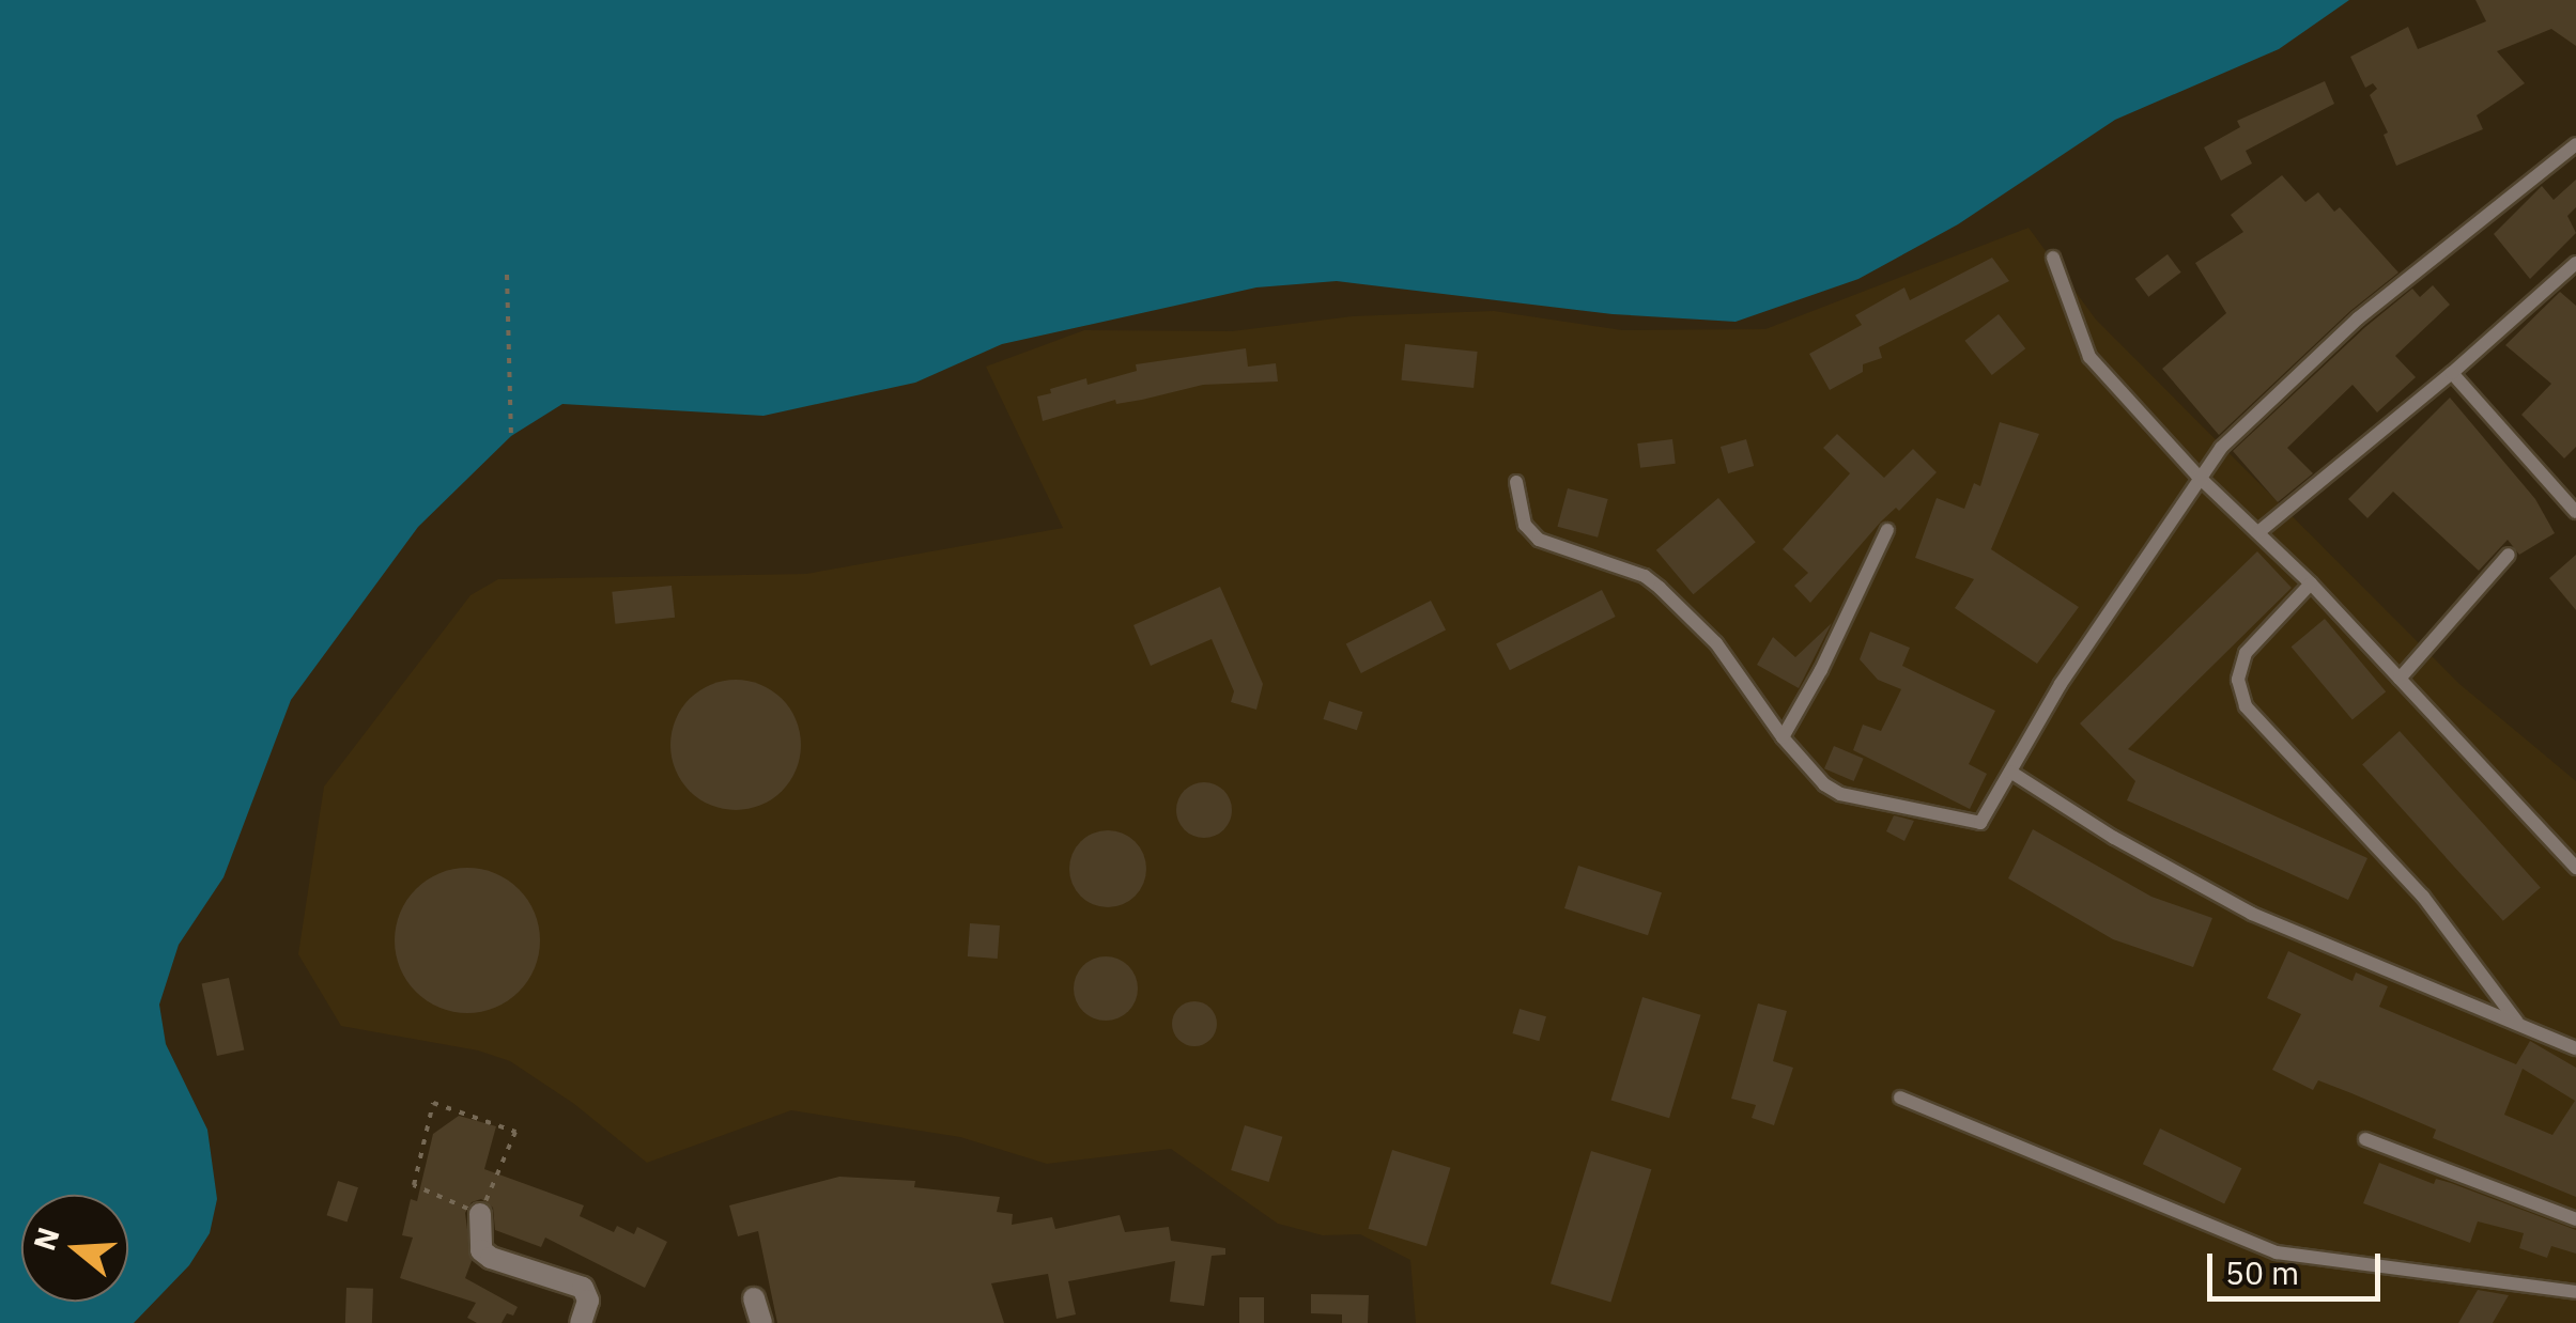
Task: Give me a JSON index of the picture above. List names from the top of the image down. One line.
{"scale_bar":"50 m","north":"left"}
